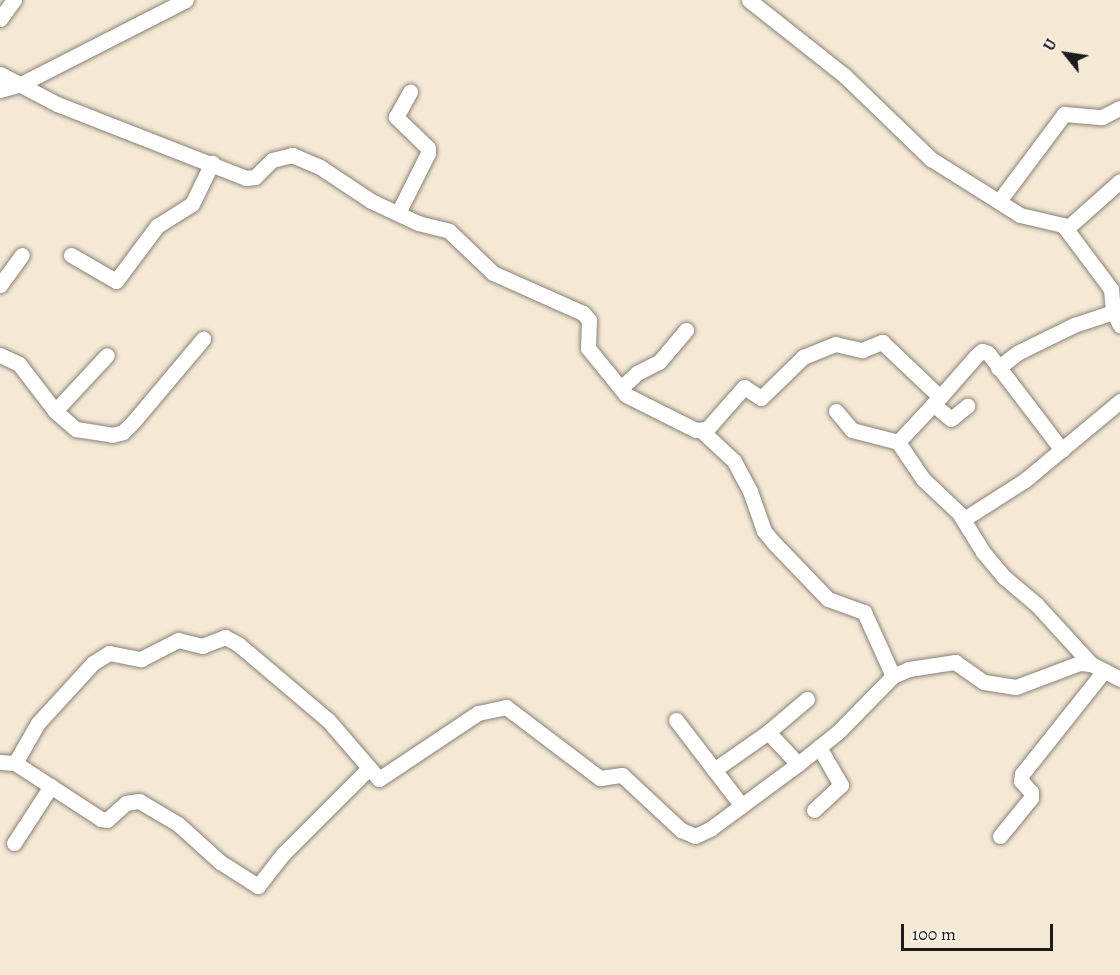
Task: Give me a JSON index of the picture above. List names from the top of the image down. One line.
{"scale_bar":"100 m","north":"top left"}
